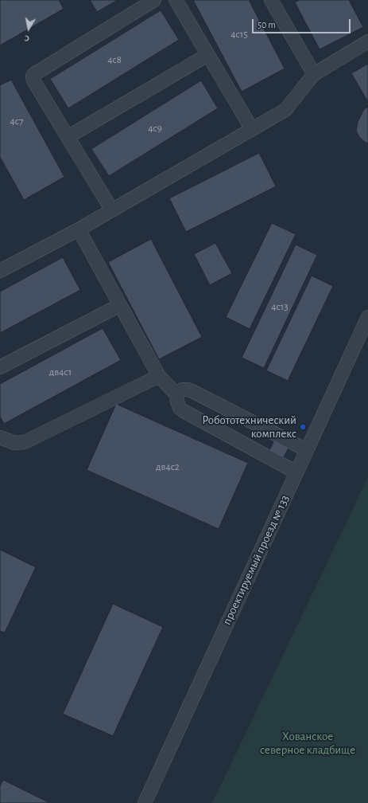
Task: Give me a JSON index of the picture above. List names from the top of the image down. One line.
{"streets":{"street":["проектируемый проезд № 133"]},"parks":["Хованское северное кладбище"],"places":["Робототехнический комплекс"],"house_numbers":["4с15","4с8","4с7","4с9","4с13","дв4с1","дв4с2"],"scale_bar":"50 m","north":"bottom"}
